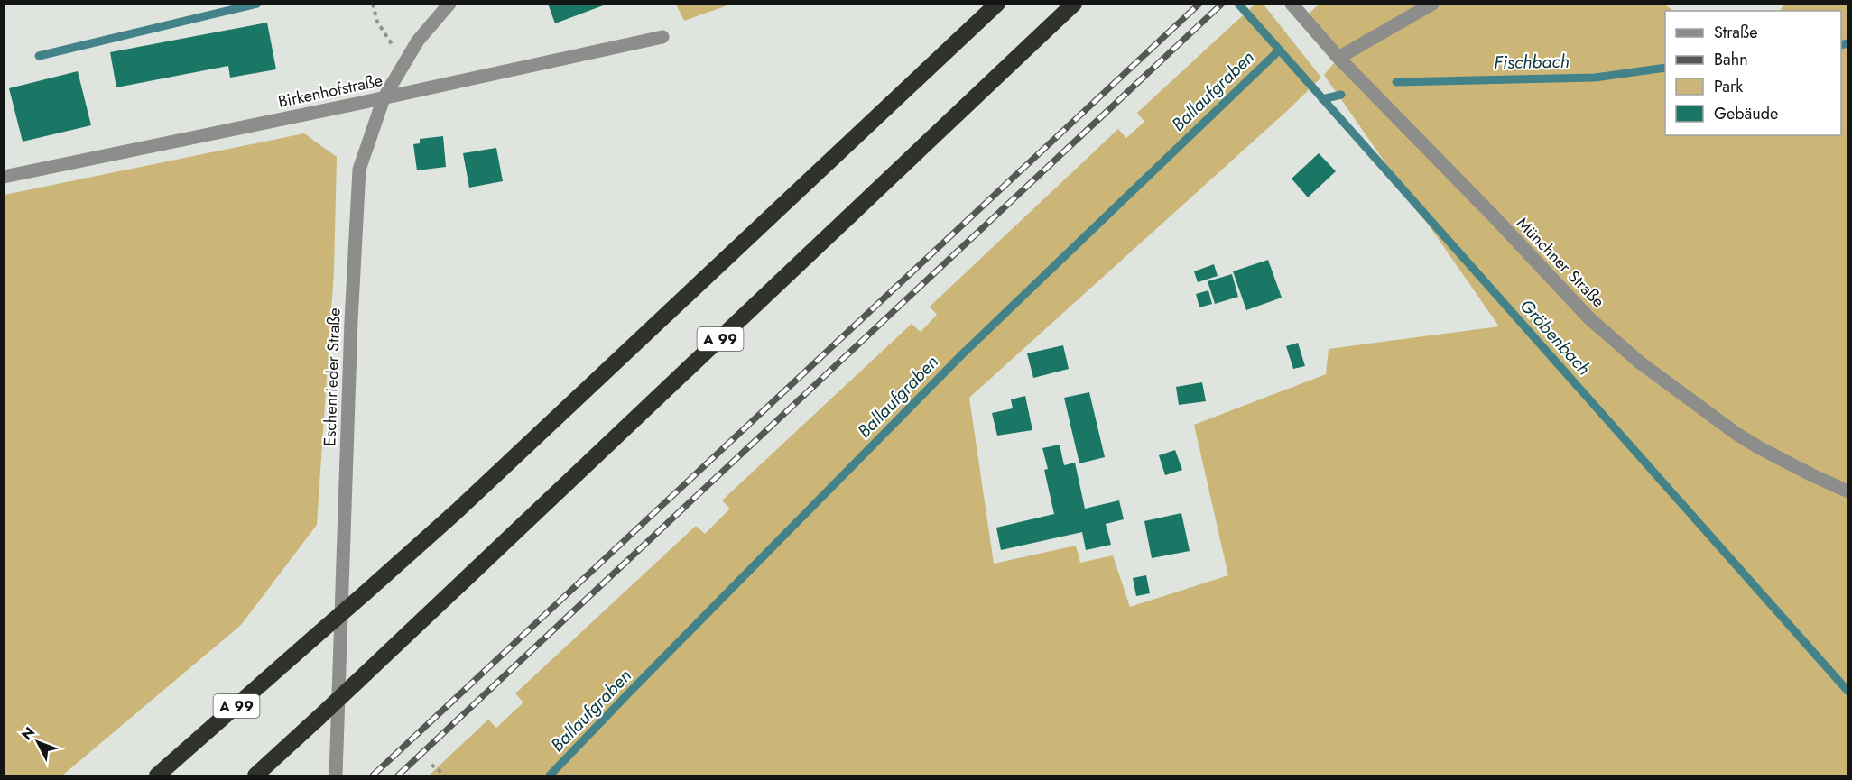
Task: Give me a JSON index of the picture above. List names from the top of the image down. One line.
{"streets":{"highway":["A 99"],"street":["Birkenhofstraße","Münchner Straße","Eschenrieder Straße"]},"crossings":[["Birkenhofstraße","Eschenrieder Straße"]],"water":["Fischbach","Ballaufgraben","Gröbenbach"],"legend":["Straße","Bahn","Park","Gebäude"],"north":"top left"}
